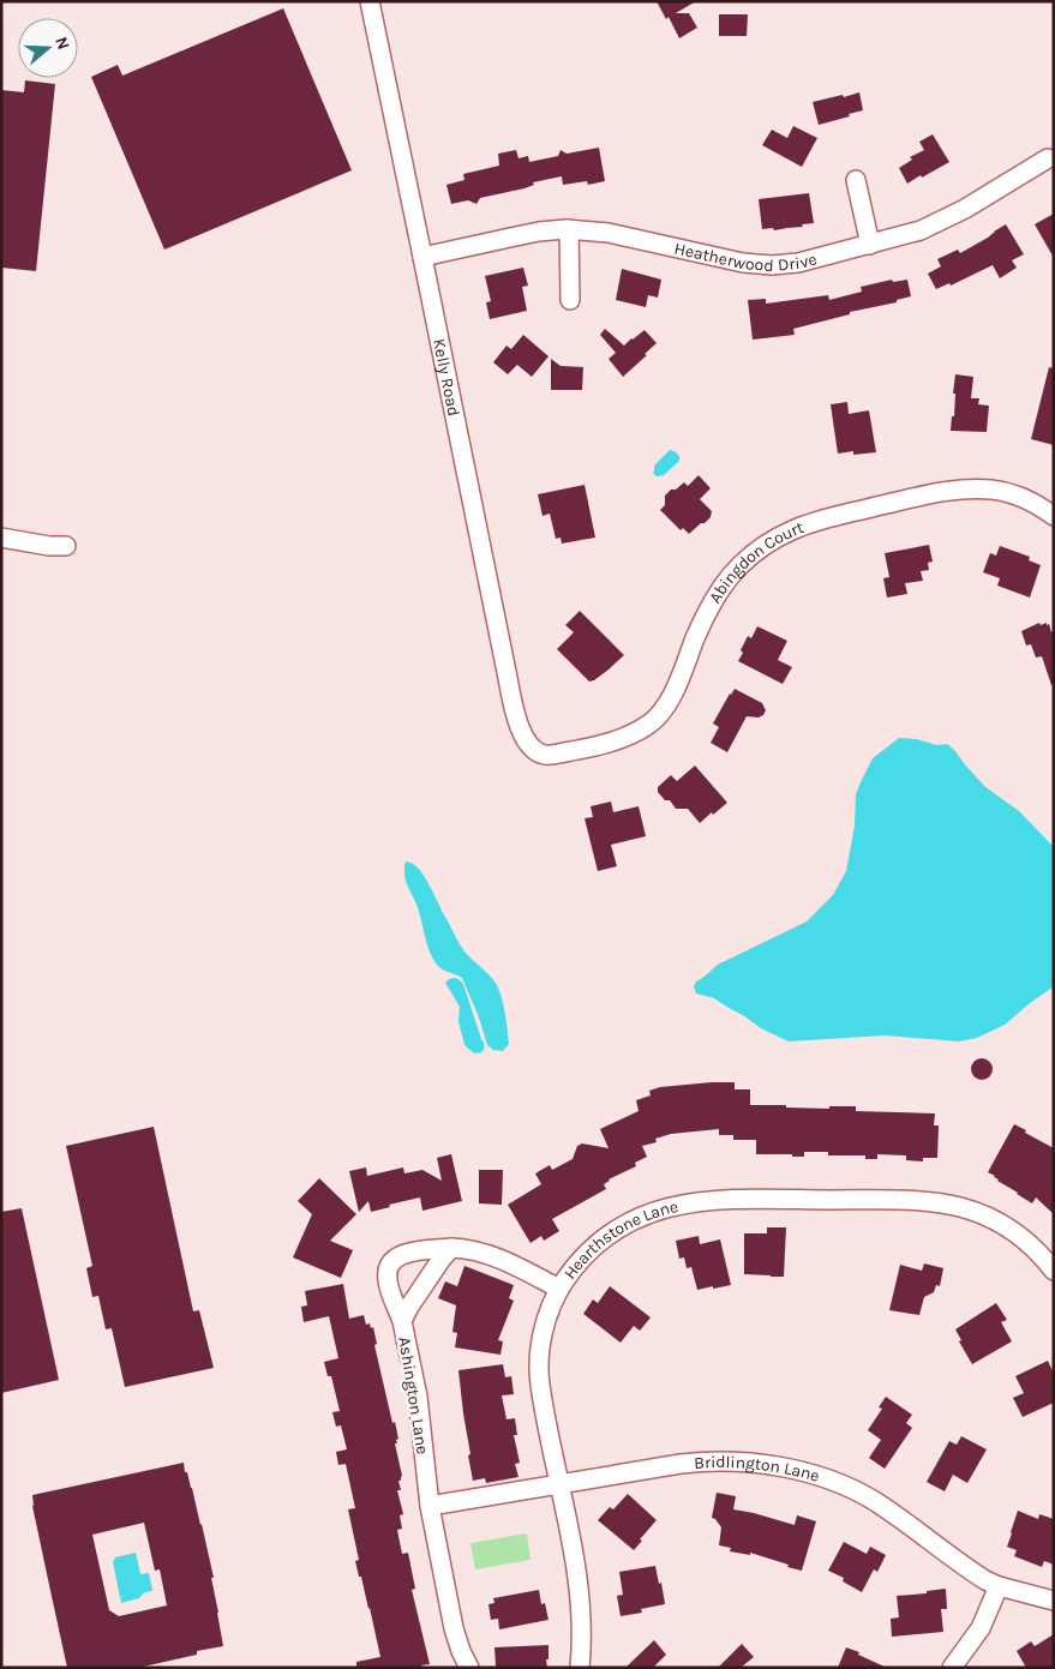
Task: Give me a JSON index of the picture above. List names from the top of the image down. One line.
{"streets":{"street":["Heatherwood Drive","Kelly Road","Abingdon Court","Hearthstone Lane","Ashington Lane","Bridlington Lane"]},"crossings":[["Heatherwood Drive","Kelly Road"],["Kelly Road","Abingdon Court"],["Hearthstone Lane","Bridlington Lane"],["Ashington Lane","Bridlington Lane"]],"north":"right"}
